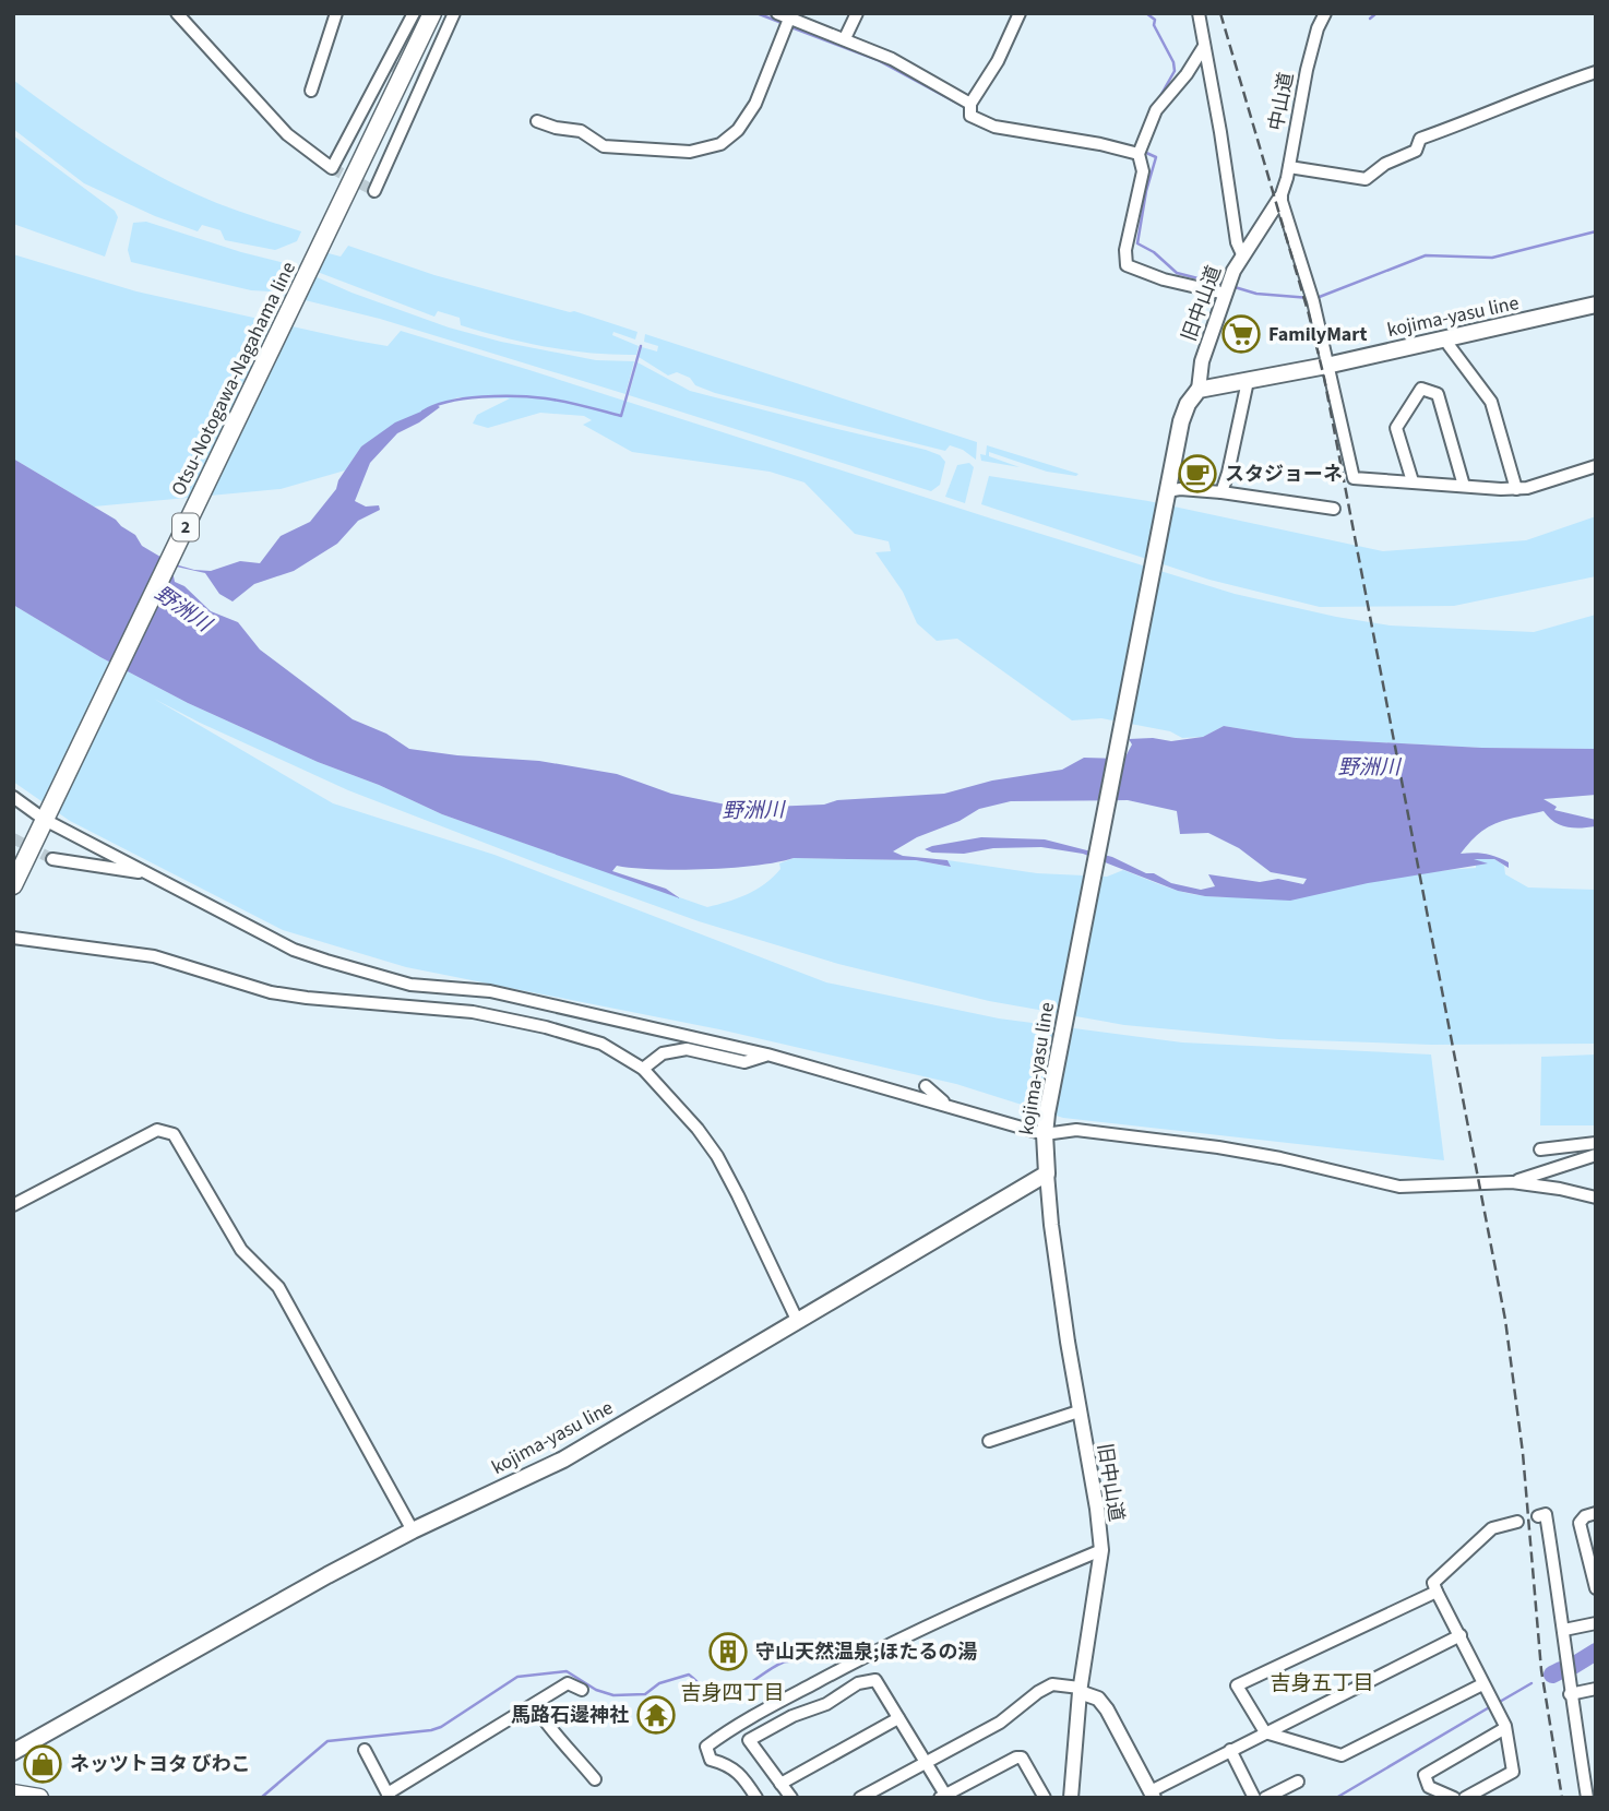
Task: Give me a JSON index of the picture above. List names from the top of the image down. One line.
{"streets":{"main road":["kojima-yasu line","Otsu-Notogawa-Nagahama line","2"],"street":["中山道","旧中山道"]},"crossings":[["中山道","旧中山道"],["旧中山道","kojima-yasu line"]],"districts":["吉身五丁目","吉身四丁目"],"water":["野洲川"],"places":{"supermarket":["FamilyMart"],"cafe":["スタジョーネ"],"building":["守山天然温泉;ほたるの湯"],"temple":["馬路石邊神社"],"shop":["ネッツトヨタ びわこ"]}}
